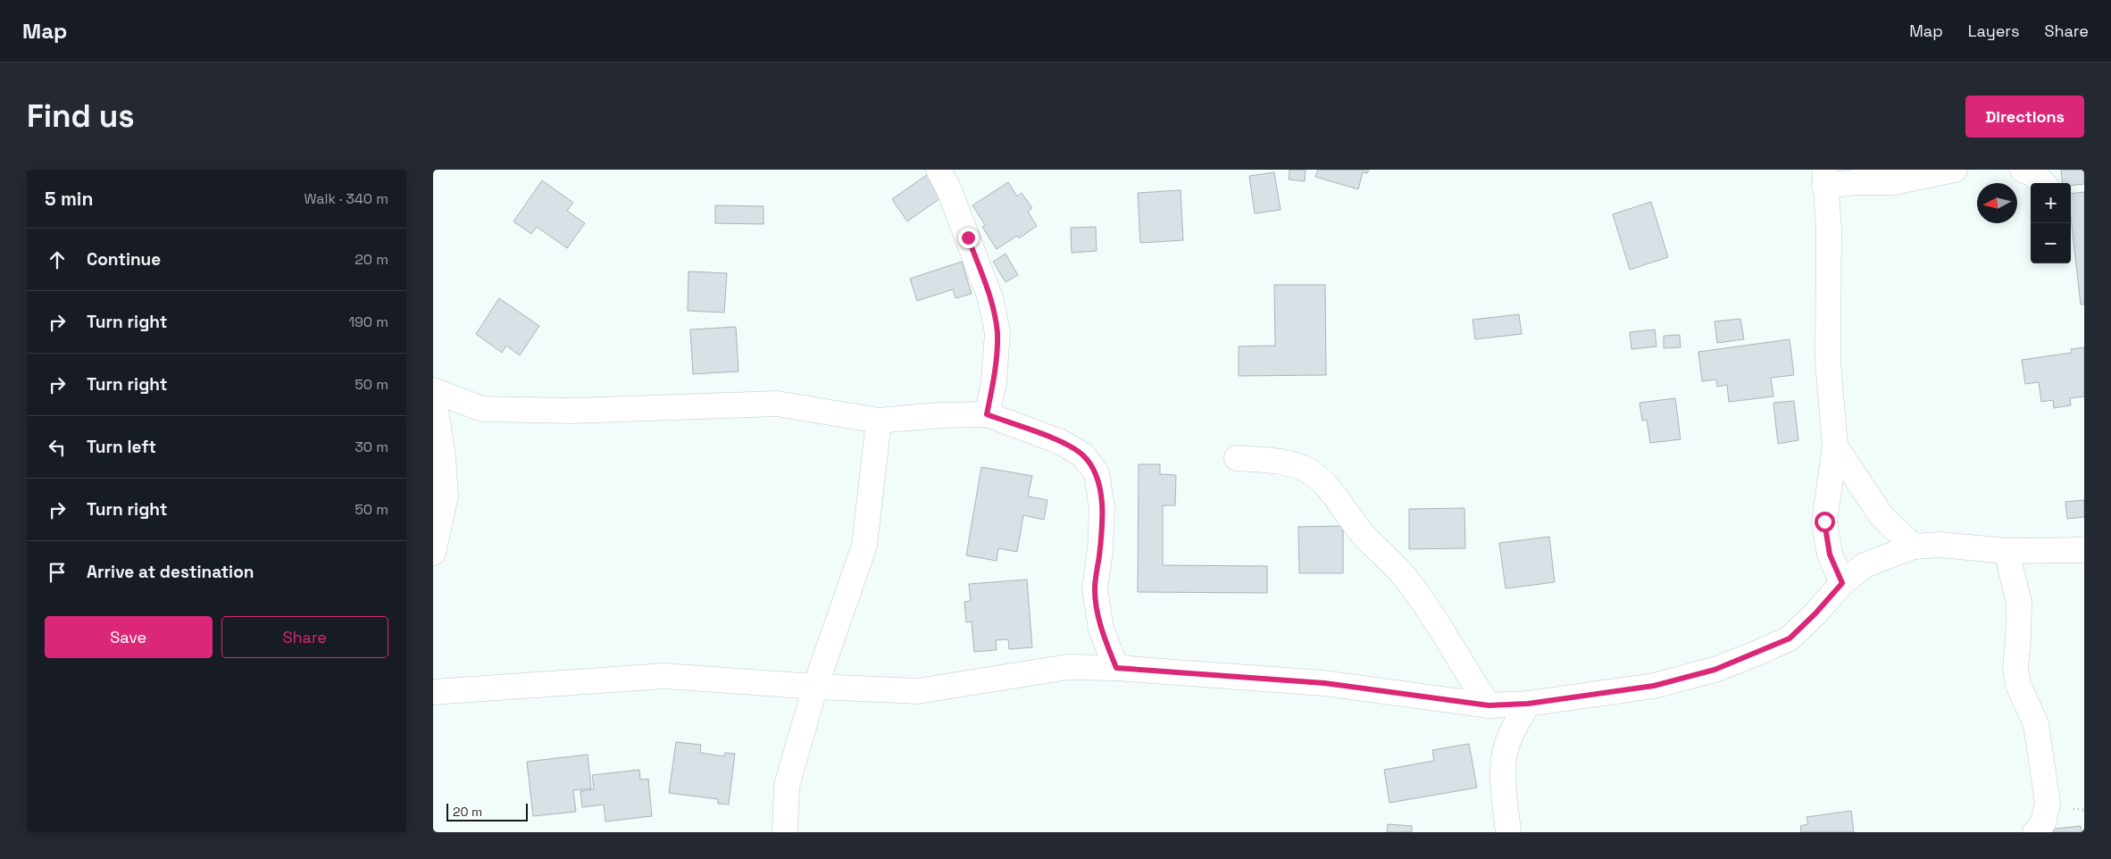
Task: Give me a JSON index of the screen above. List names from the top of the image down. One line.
{"scale_bar":"20 m","north":"left","page":{"header":"Map","nav":["Map","Layers","Share"],"buttons":["Directions",["Save","Share"]],"title":"Find us","heading":["5 min","Walk · 340 m"],"map_buttons":["+","−"],"list":[["Continue","20 m"],["Turn right","190 m"],["Turn right","50 m"],["Turn left","30 m"],["Turn right","50 m"],"Arrive at destination"],"scale":"20 m"}}
